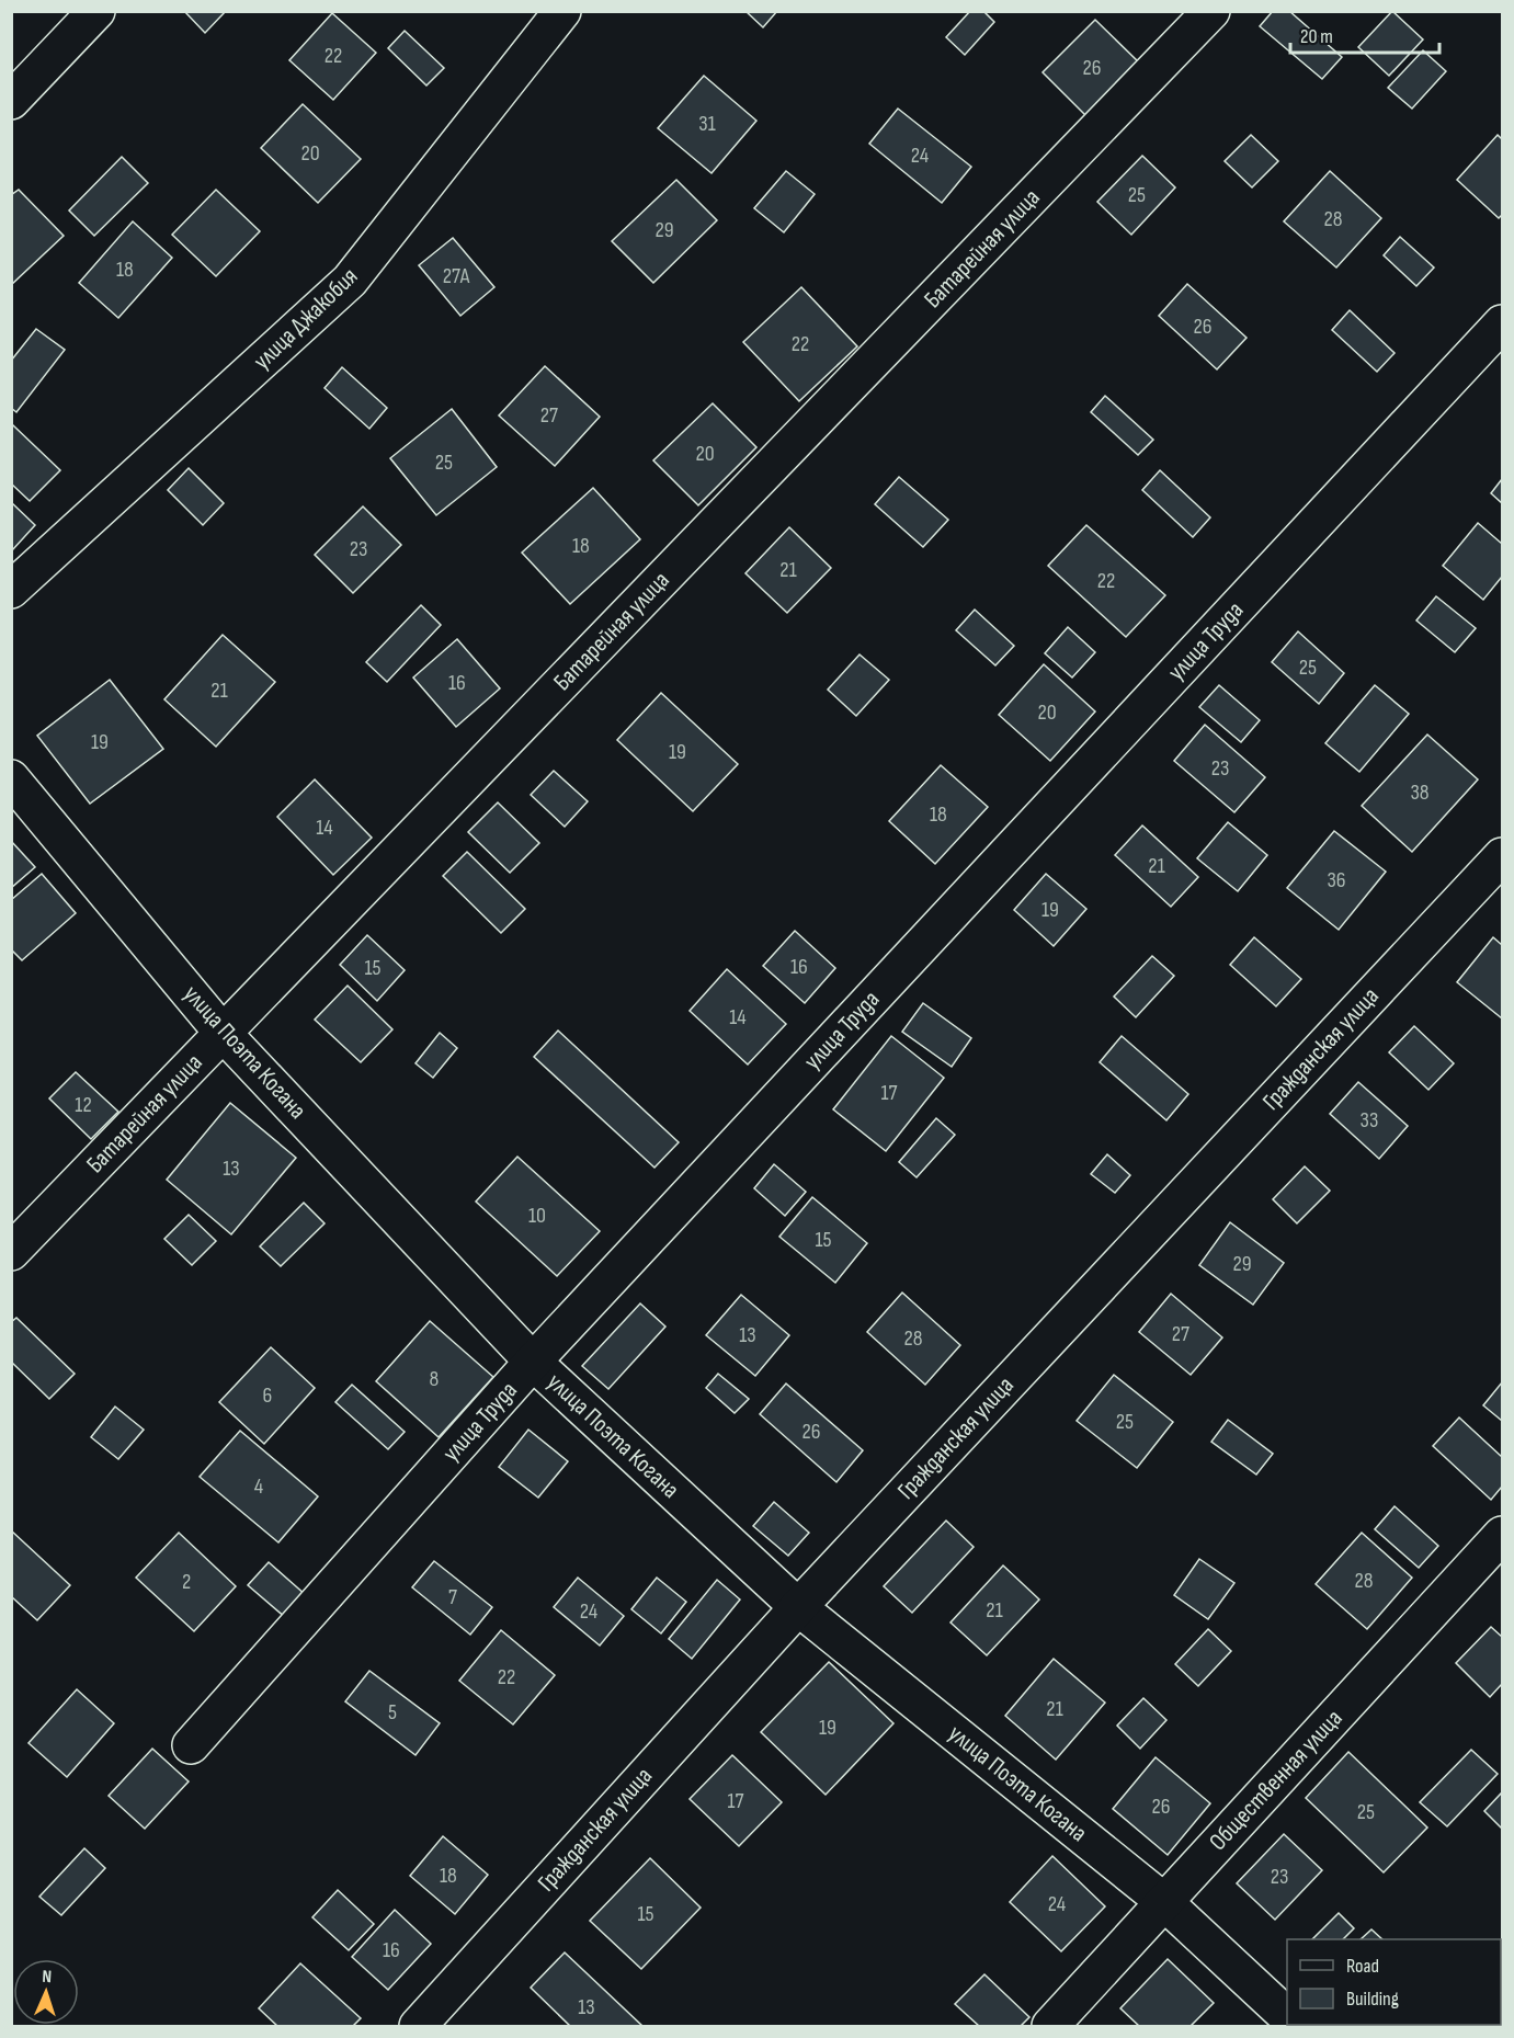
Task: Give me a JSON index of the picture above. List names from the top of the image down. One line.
{"streets":{"street":["Батарейная улица","улица Джакобия","улица Труда","Гражданская улица","улица Поэта Когана","Общественная улица"]},"crossings":[["Батарейная улица","улица Поэта Когана"],["улица Труда","улица Поэта Когана"],["Гражданская улица","улица Поэта Когана"],["улица Поэта Когана","Общественная улица"]],"house_numbers":["22","26","31","20","24","25","28","29","18","27А","26","22","27","20","25","18","23","21","22","25","16","21","20","19","19","23","38","18","14","21","36","19","16","15","14","17","12","33","13","10","15","29","27","13","28","8","6","25","26","4","28","2","7","21","24","22","21","5","19","17","26","25","18","23","24","15","16","13"],"legend":["Road","Building"],"scale_bar":"20 m","north":"top"}
